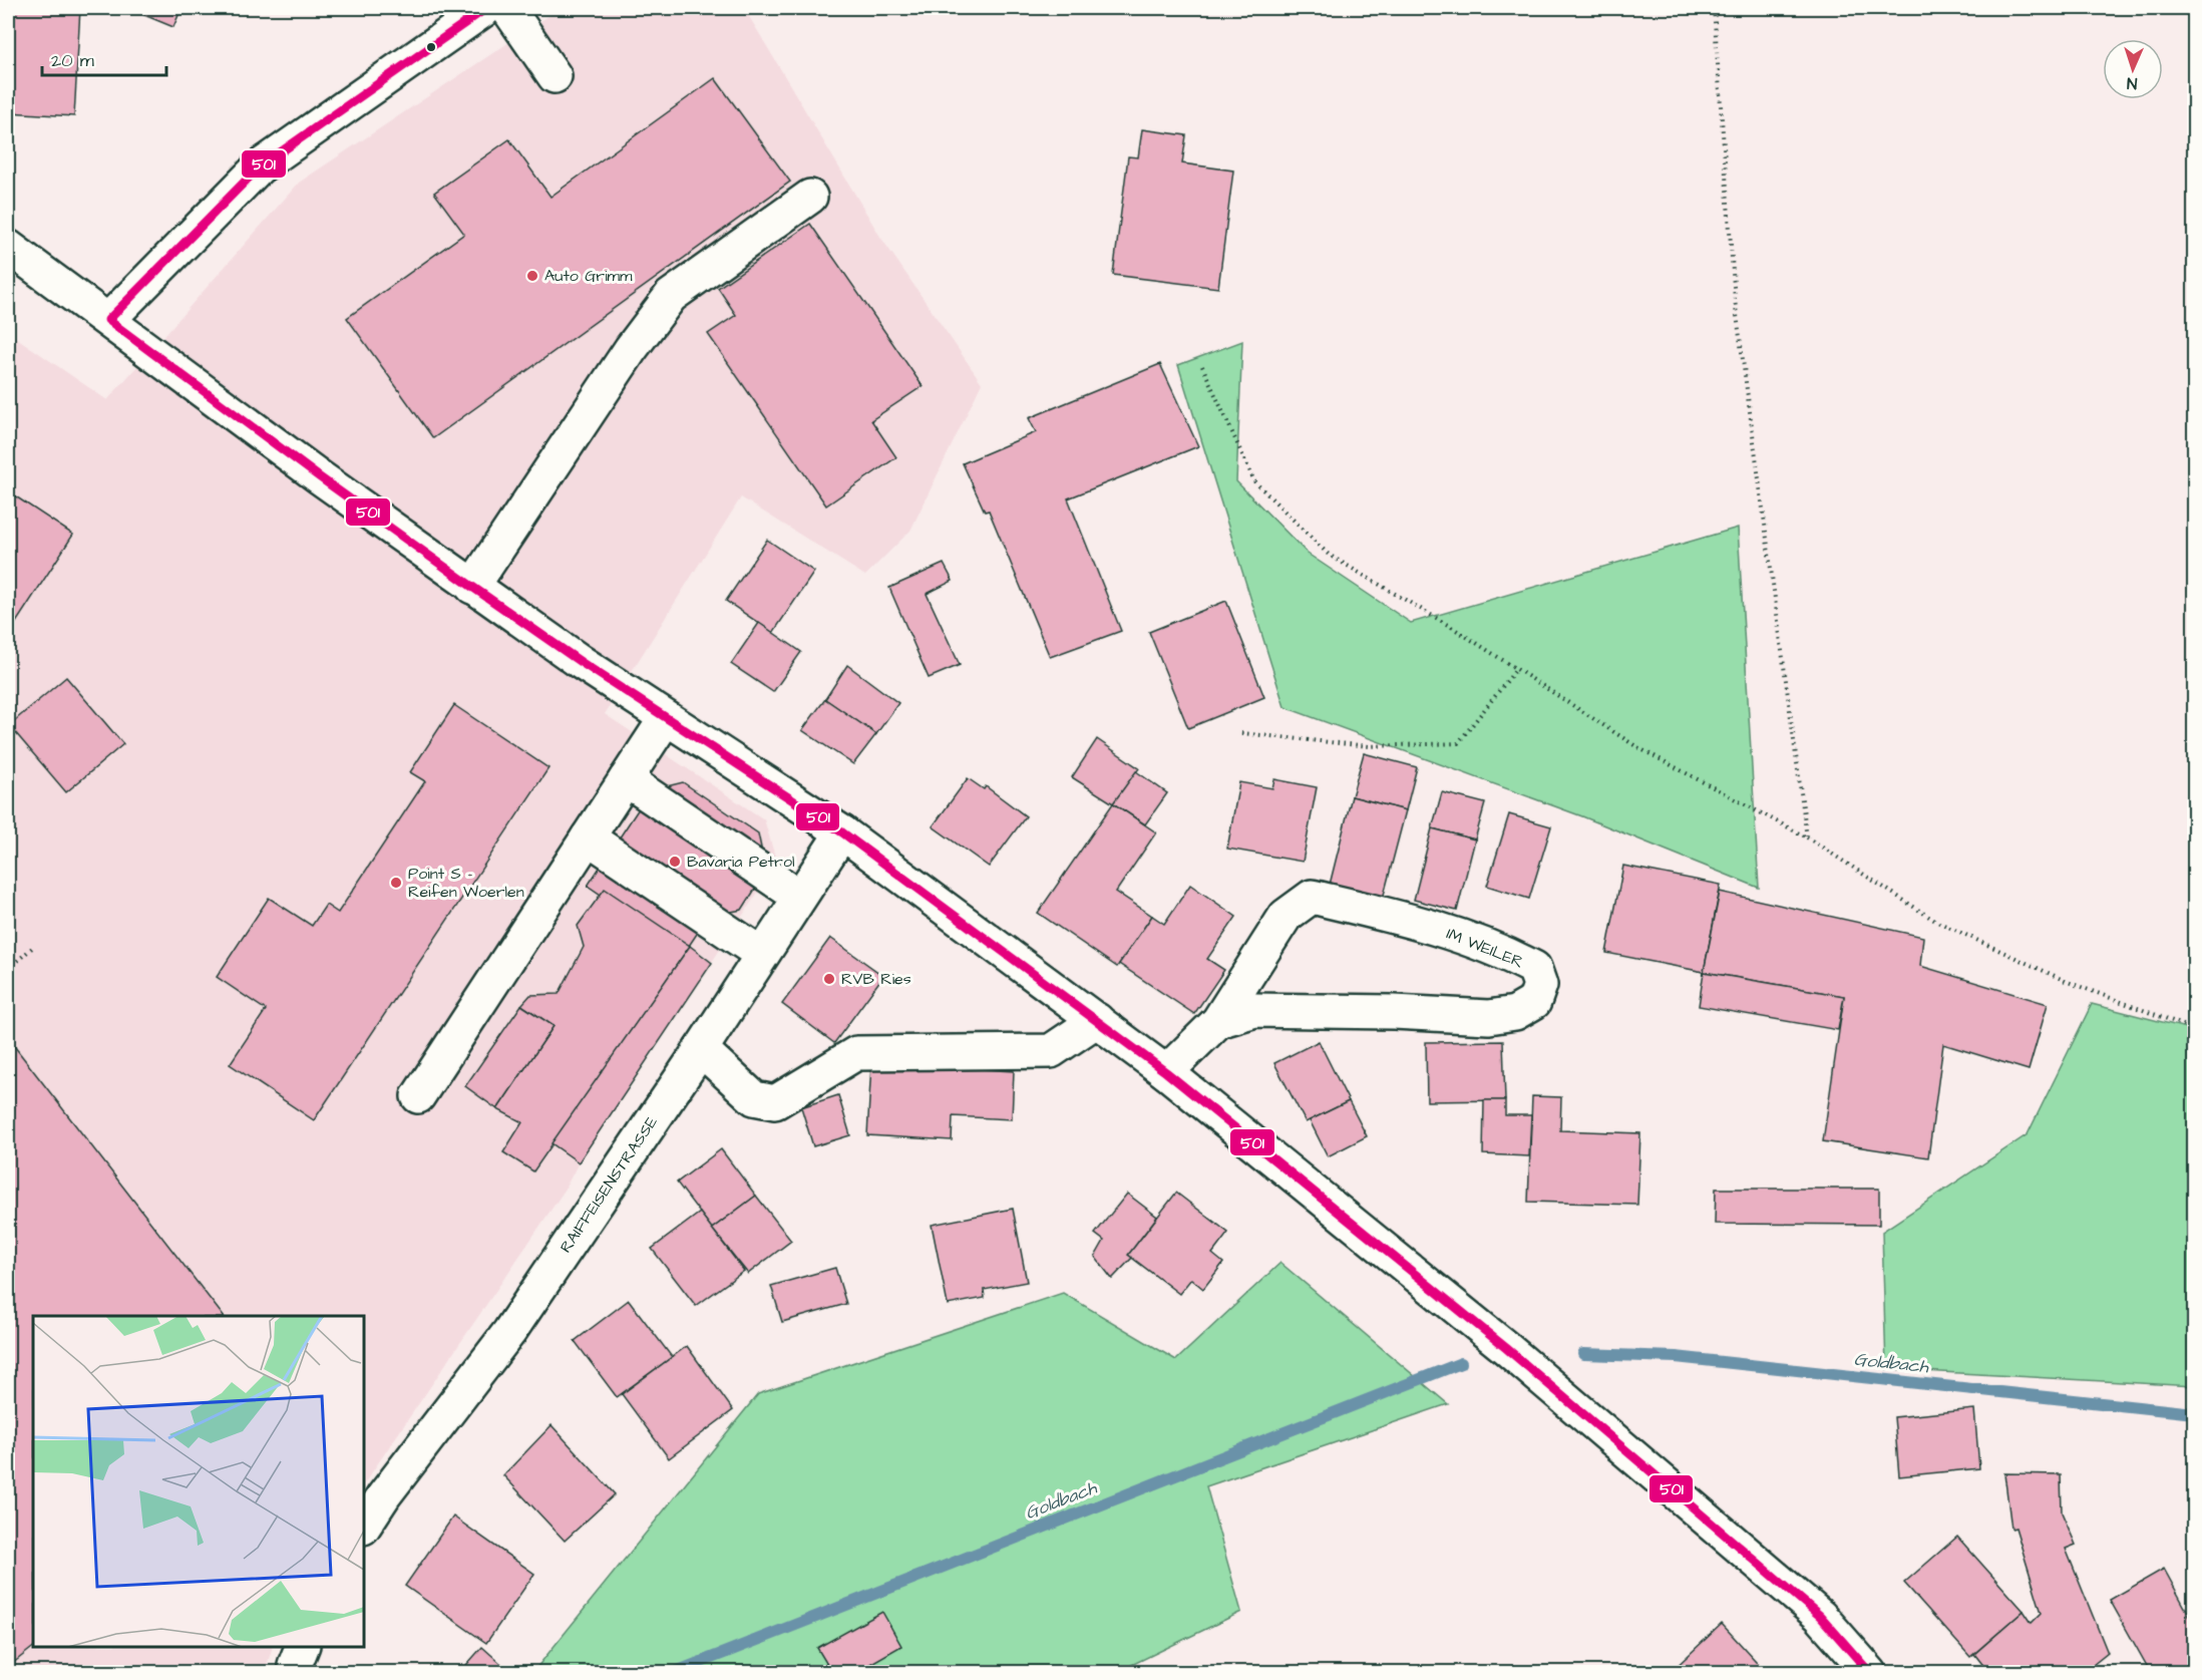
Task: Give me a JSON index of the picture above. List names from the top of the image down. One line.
{"streets":{"street":["IM WEILER","RAIFFEISENSTRASSE"]},"water":["Goldbach"],"places":["Auto Grimm","Bavaria Petrol","Point S - Reifen Woerlen","RVB Ries"],"lines":["transit line 501"],"scale_bar":"20 m","north":"bottom"}
